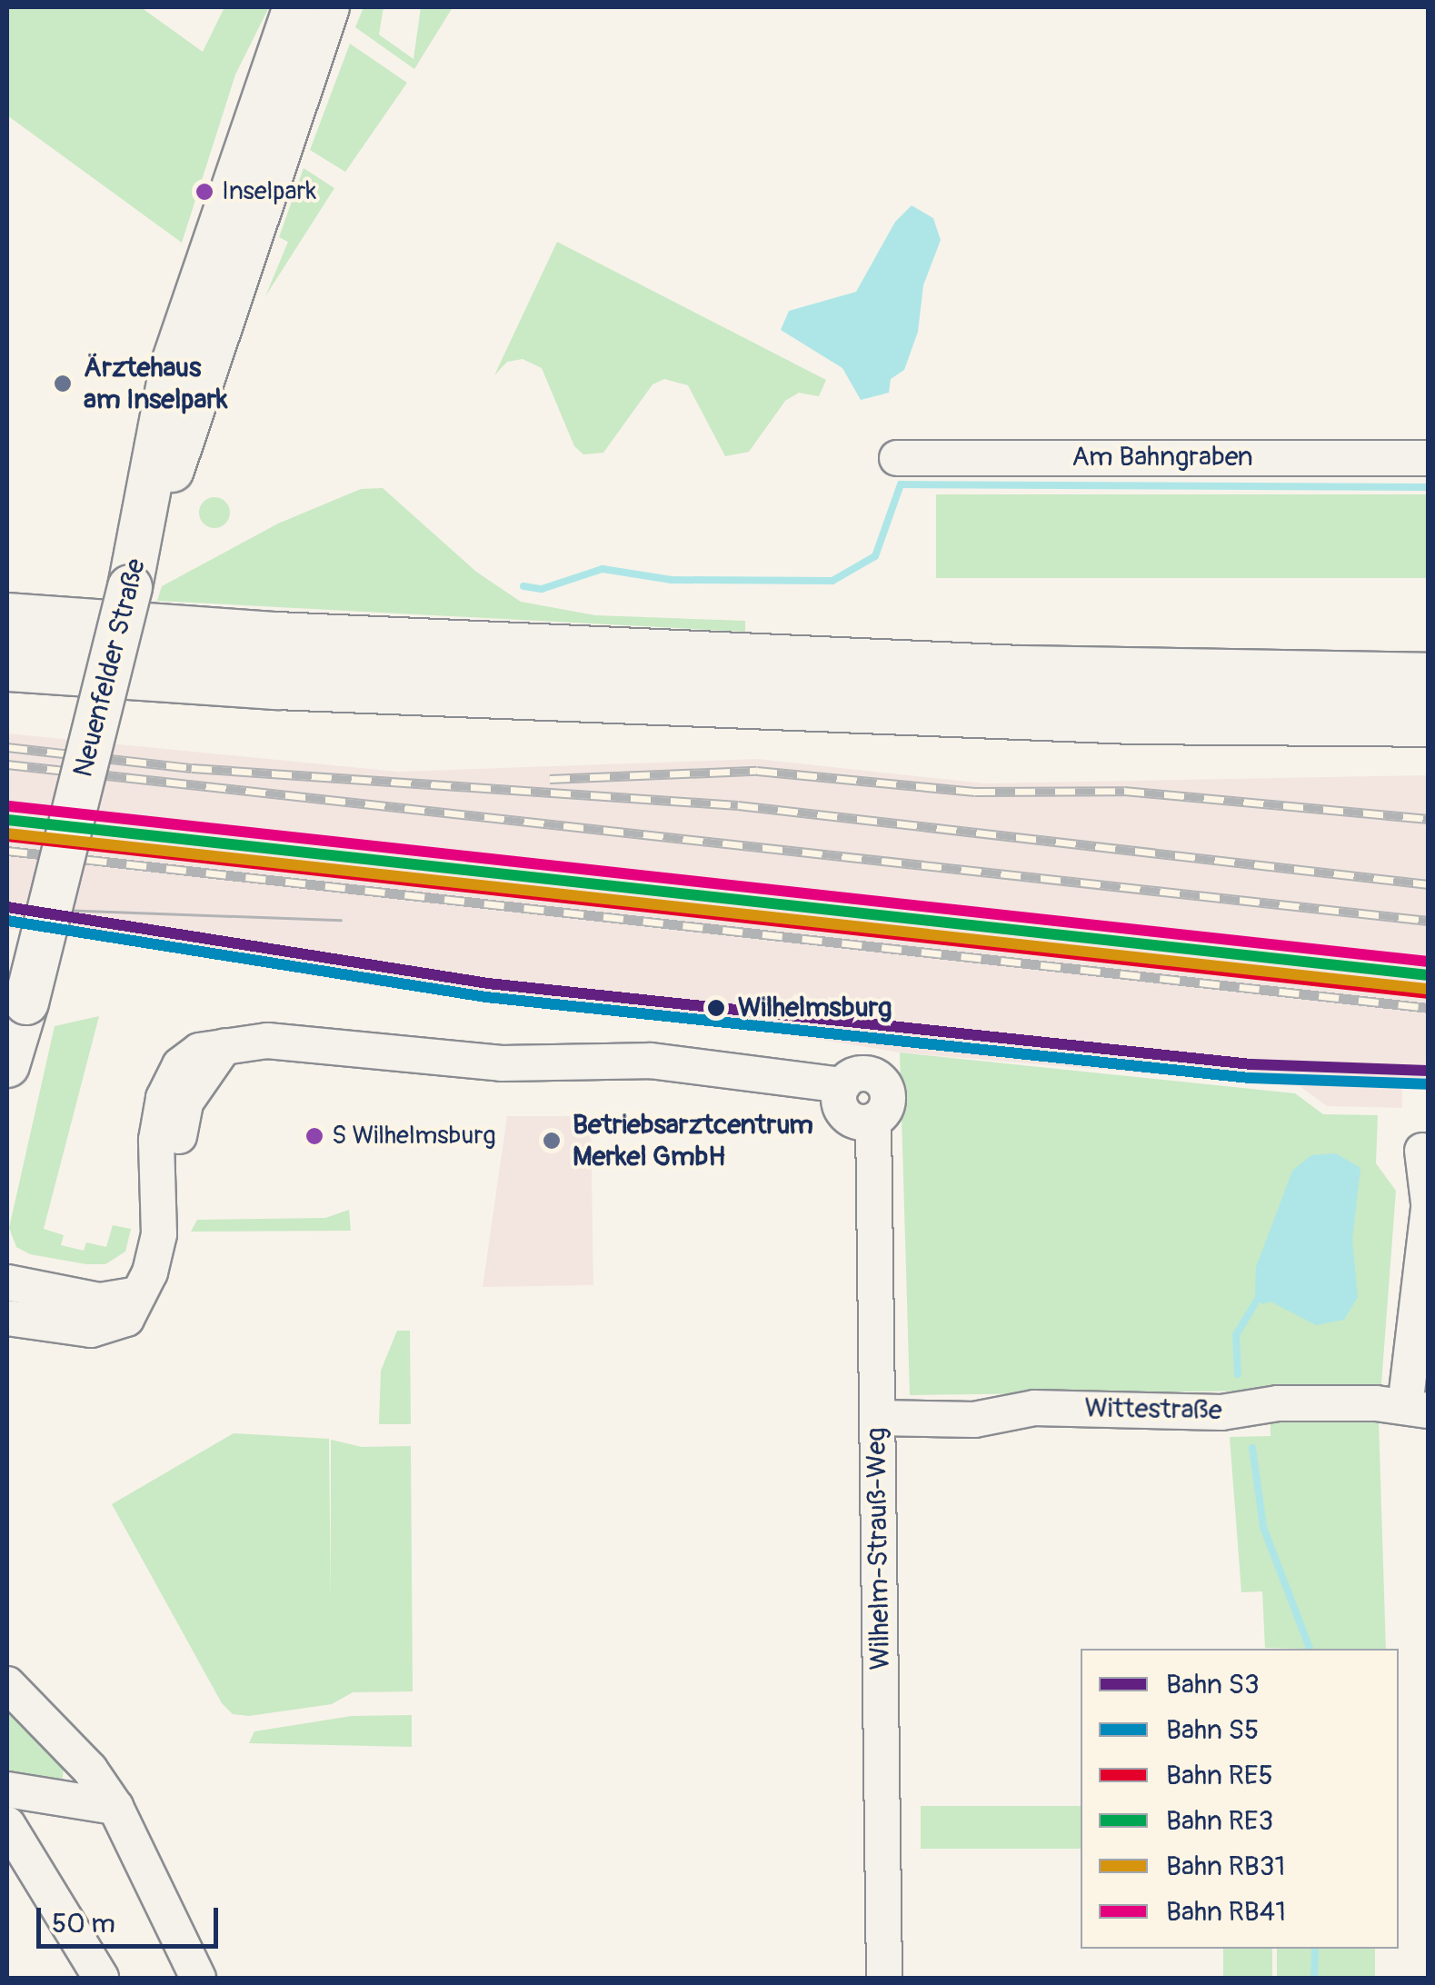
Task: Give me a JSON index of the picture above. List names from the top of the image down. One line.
{"streets":{"main road":["Neuenfelder Straße"],"street":["Am Bahngraben","Wittestraße","Wilhelm-Strauß-Weg"]},"crossings":[["Wittestraße","Wilhelm-Strauß-Weg"]],"places":["Inselpark","Ärztehaus am Inselpark","Wilhelmsburg","S Wilhelmsburg","Betriebsarztcentrum Merkel GmbH"],"lines":["rail line RB41","rail line RE3","rail line RB31","rail line RE5","rail line S3","rail line S5"],"legend":["Bahn S3","Bahn S5","Bahn RE5","Bahn RE3","Bahn RB31","Bahn RB41"],"scale_bar":"50 m"}
